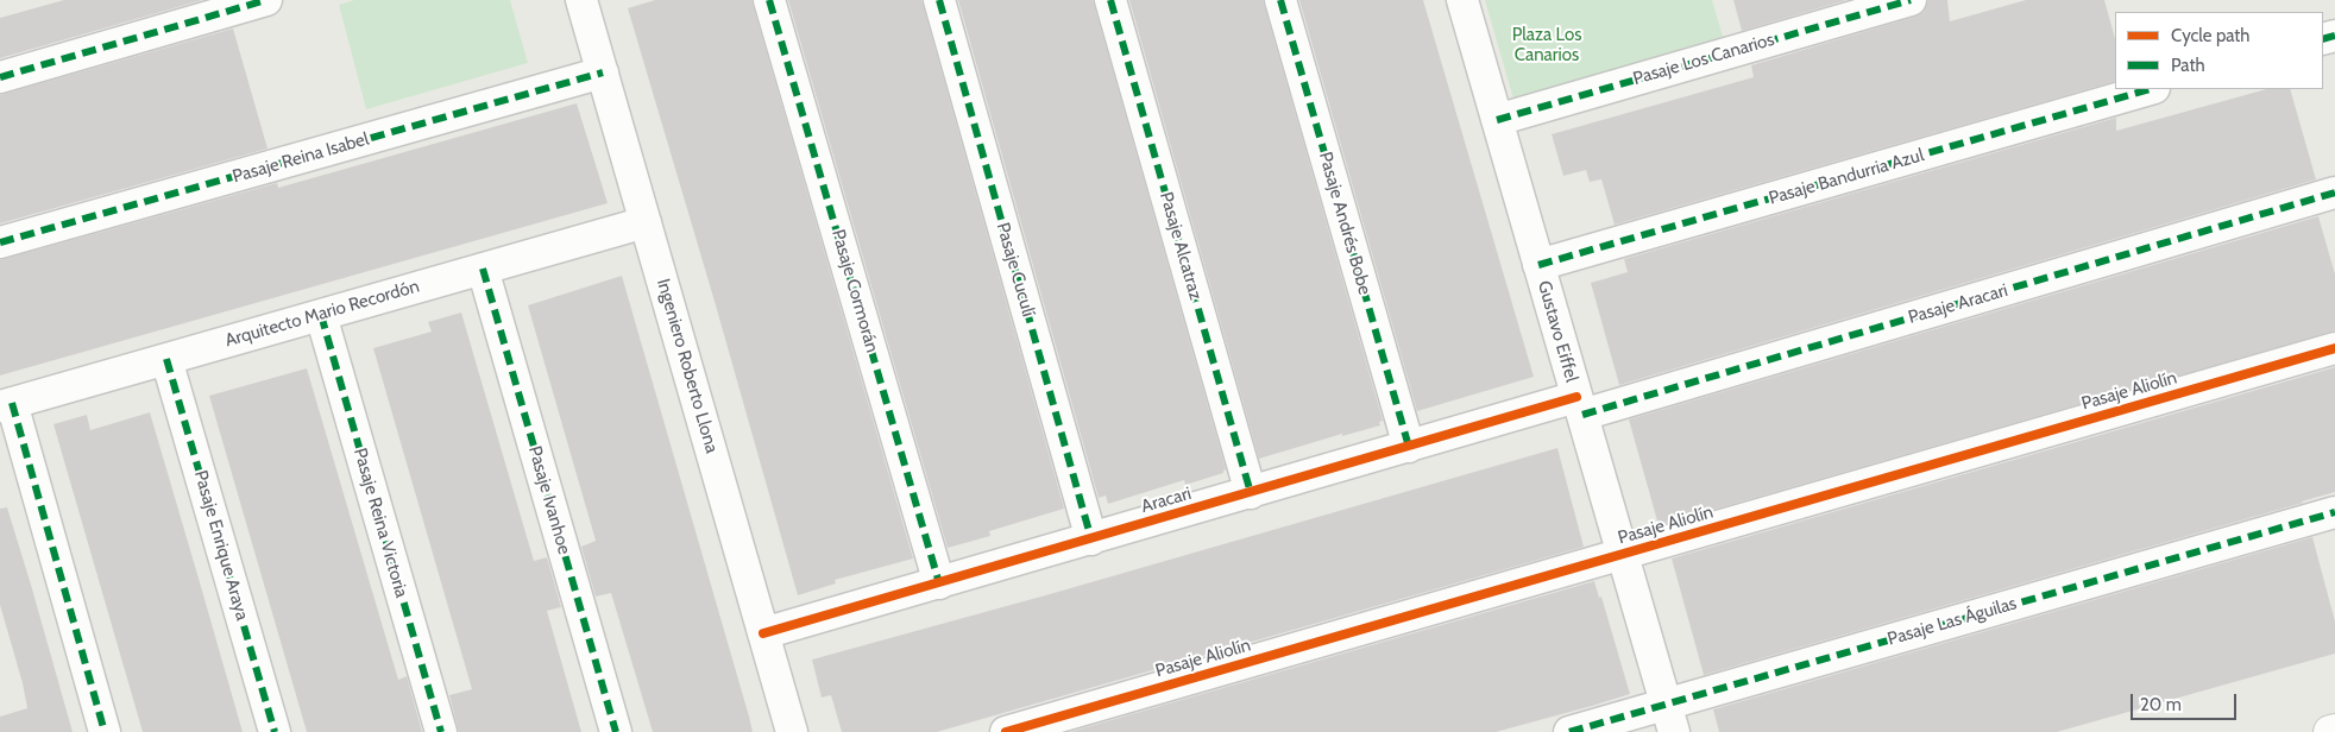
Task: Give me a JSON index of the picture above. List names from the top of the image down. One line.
{"streets":{"street":["Pasaje Los Canarios","Pasaje Reina Isabel","Pasaje Bandurria Azul","Pasaje Andrés Bobe","Pasaje Alcatraz","Pasaje Cuculí","Pasaje Cormorán","Pasaje Aracari","Arquitecto Mario Recordón","Gustavo Eiffel","Ingeniero Roberto Llona","Pasaje Aliolín","Pasaje Ivanhoe","Aracari","Pasaje Reina Victoria","Pasaje Enrique Araya","Pasaje Las Águilas"]},"crossings":[["Pasaje Los Canarios","Gustavo Eiffel"],["Pasaje Reina Isabel","Ingeniero Roberto Llona"],["Pasaje Bandurria Azul","Gustavo Eiffel"],["Pasaje Andrés Bobe","Aracari"],["Pasaje Alcatraz","Aracari"],["Pasaje Cuculí","Aracari"],["Pasaje Cormorán","Aracari"],["Pasaje Aracari","Gustavo Eiffel"],["Pasaje Aracari","Aracari"],["Arquitecto Mario Recordón","Ingeniero Roberto Llona"],["Arquitecto Mario Recordón","Pasaje Ivanhoe"],["Arquitecto Mario Recordón","Pasaje Reina Victoria"],["Arquitecto Mario Recordón","Pasaje Enrique Araya"],["Gustavo Eiffel","Pasaje Aliolín"],["Gustavo Eiffel","Aracari"],["Gustavo Eiffel","Pasaje Las Águilas"],["Ingeniero Roberto Llona","Aracari"]],"parks":["Plaza Los Canarios"],"legend":["Cycle path","Path"],"scale_bar":"20 m"}
